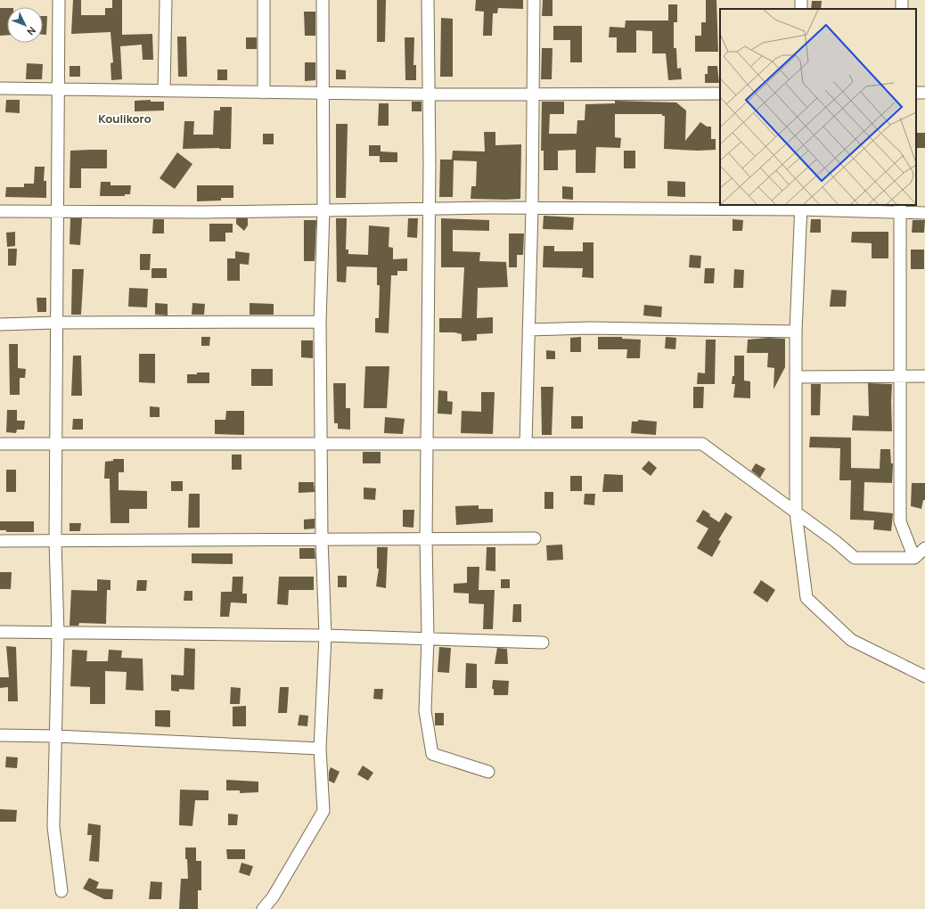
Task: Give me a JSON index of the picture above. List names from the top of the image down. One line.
{"districts":["Koulikoro"],"north":"bottom right"}
